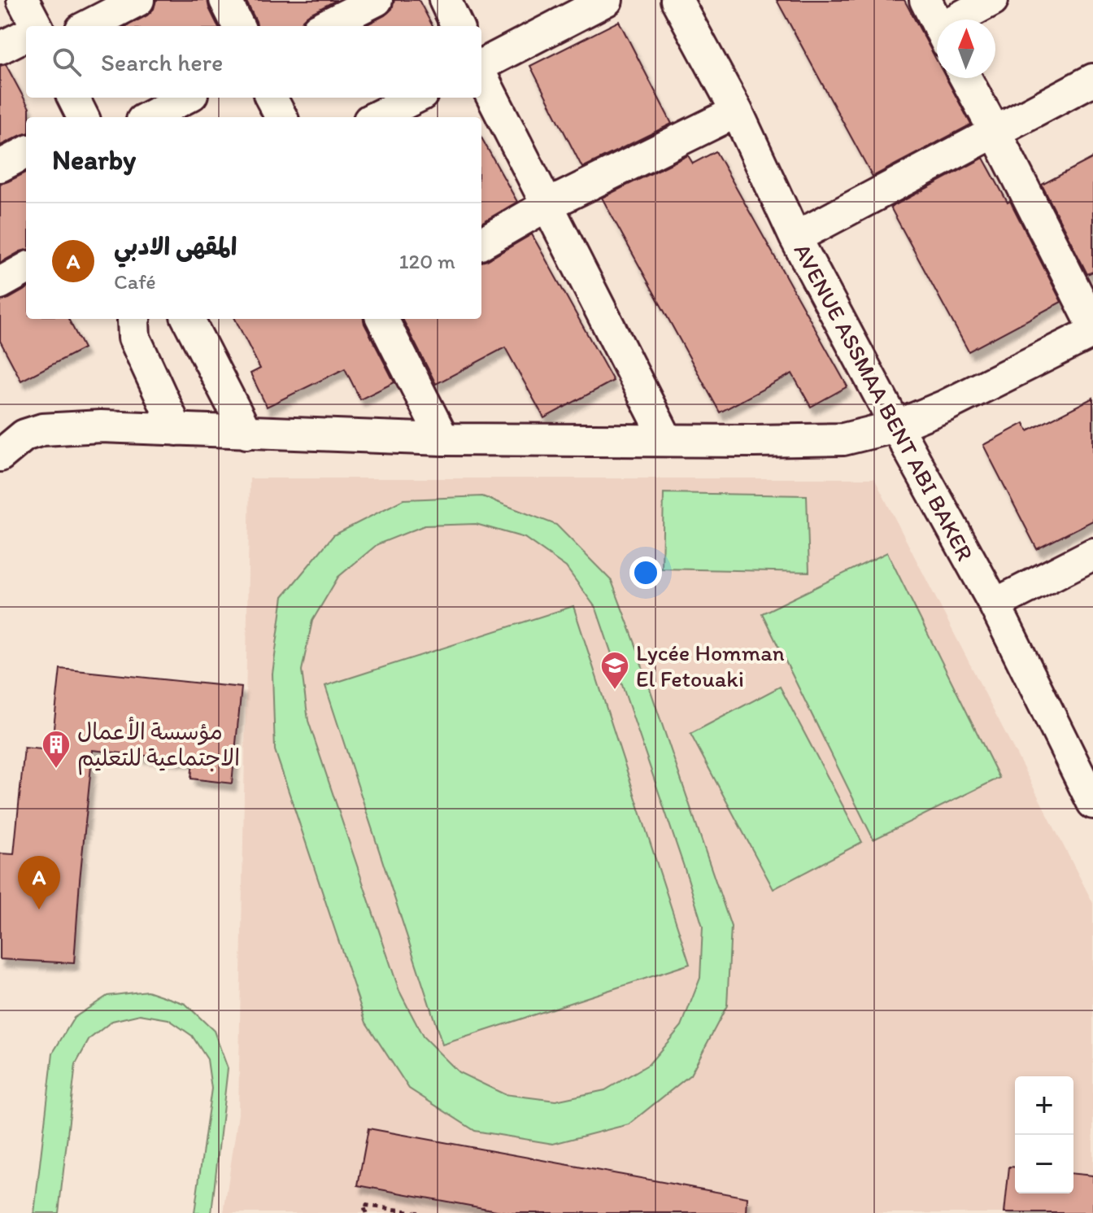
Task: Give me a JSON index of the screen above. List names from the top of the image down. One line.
{"streets":{"street":["AVENUE ASSMAA BENT ABI BAKER"]},"places":{"school or university":["Lycée Homman El Fetouaki"],"building":["مؤسسة الأعمال الاجتماعية للتعليم"]},"north":"top","page":{"search":"Search here","heading":"Nearby","list":[{"mark":"A","name":"المقهى الادبي","note":"Café","value":"120 m"}],"pins":"A","map_buttons":["+","−"]}}
